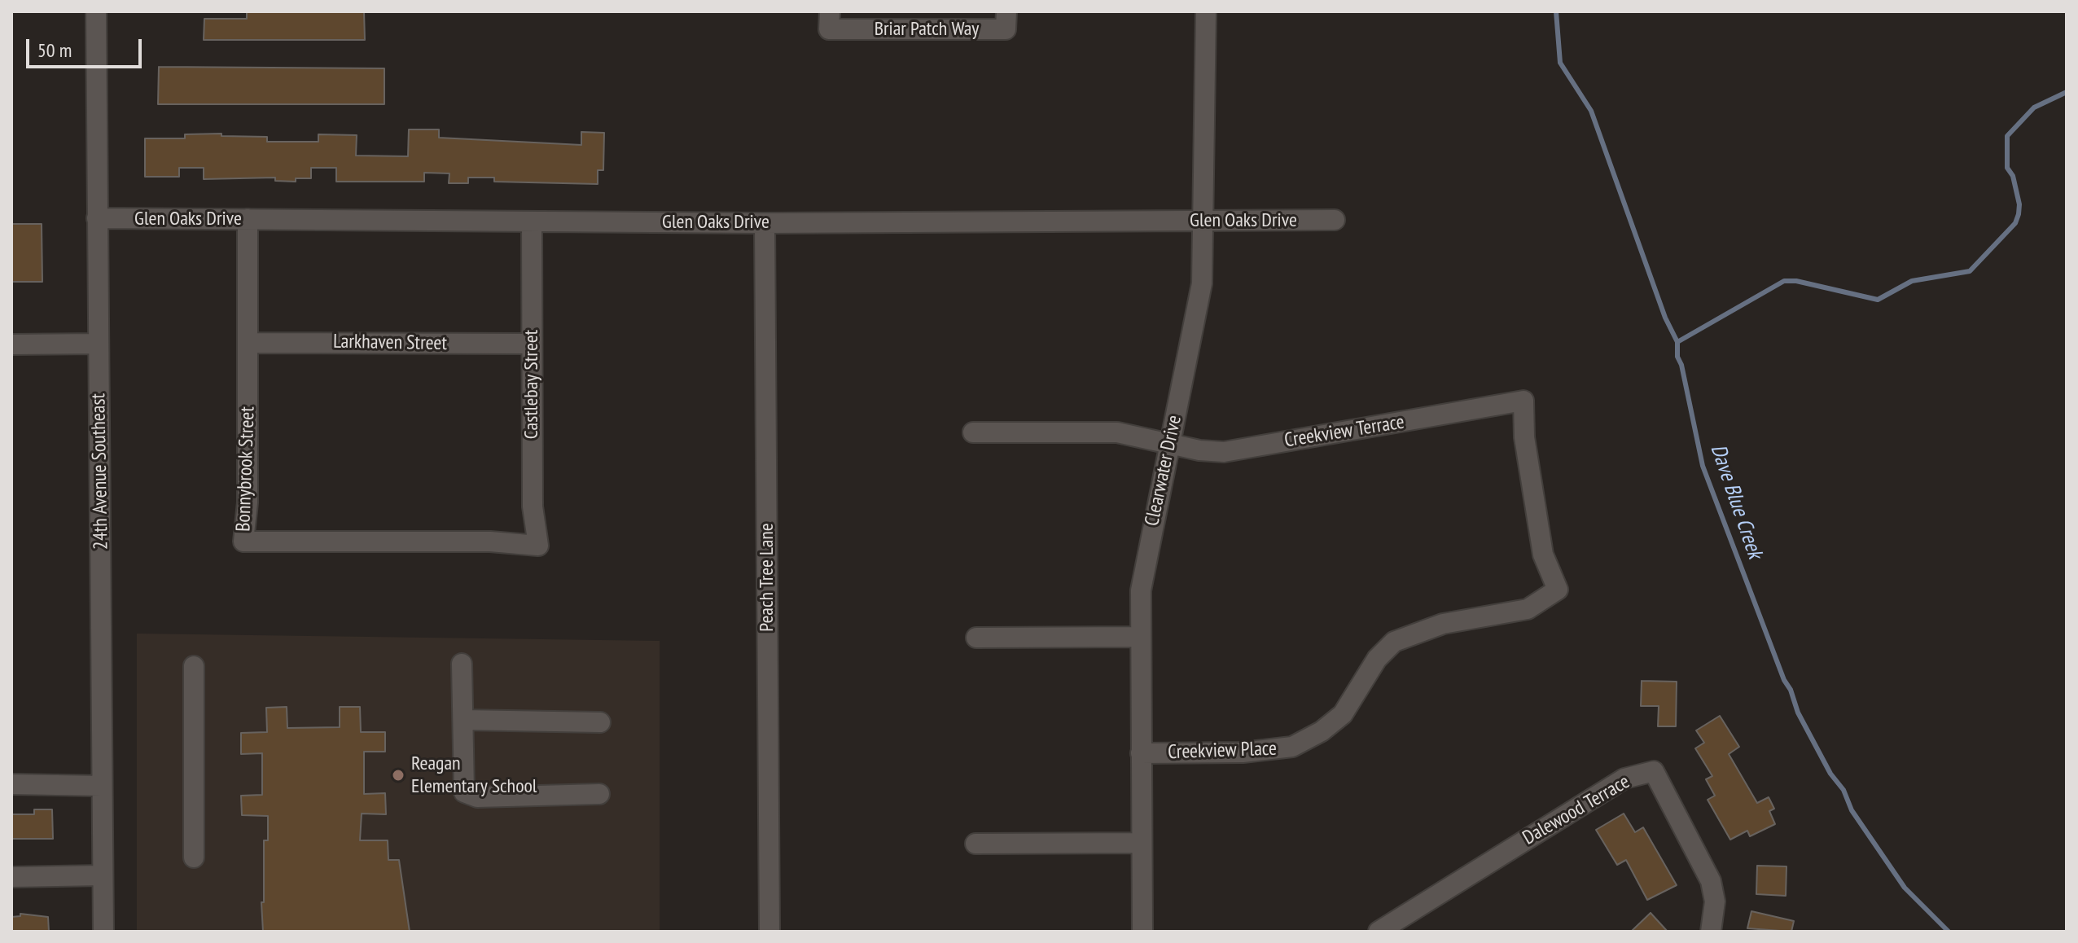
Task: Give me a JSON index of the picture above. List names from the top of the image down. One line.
{"streets":{"street":["Briar Patch Way","Glen Oaks Drive","Larkhaven Street","Castlebay Street","Creekview Terrace","Bonnybrook Street","Clearwater Drive","24th Avenue Southeast","Peach Tree Lane","Creekview Place","Dalewood Terrace"]},"crossings":[["Glen Oaks Drive","Castlebay Street"],["Glen Oaks Drive","Bonnybrook Street"],["Glen Oaks Drive","Clearwater Drive"],["Glen Oaks Drive","24th Avenue Southeast"],["Glen Oaks Drive","Peach Tree Lane"],["Larkhaven Street","Castlebay Street"],["Larkhaven Street","Bonnybrook Street"],["Castlebay Street","Bonnybrook Street"],["Creekview Terrace","Clearwater Drive"],["Creekview Terrace","Creekview Place"],["Clearwater Drive","Creekview Place"]],"water":["Dave Blue Creek"],"places":["Reagan Elementary School"],"scale_bar":"50 m"}
